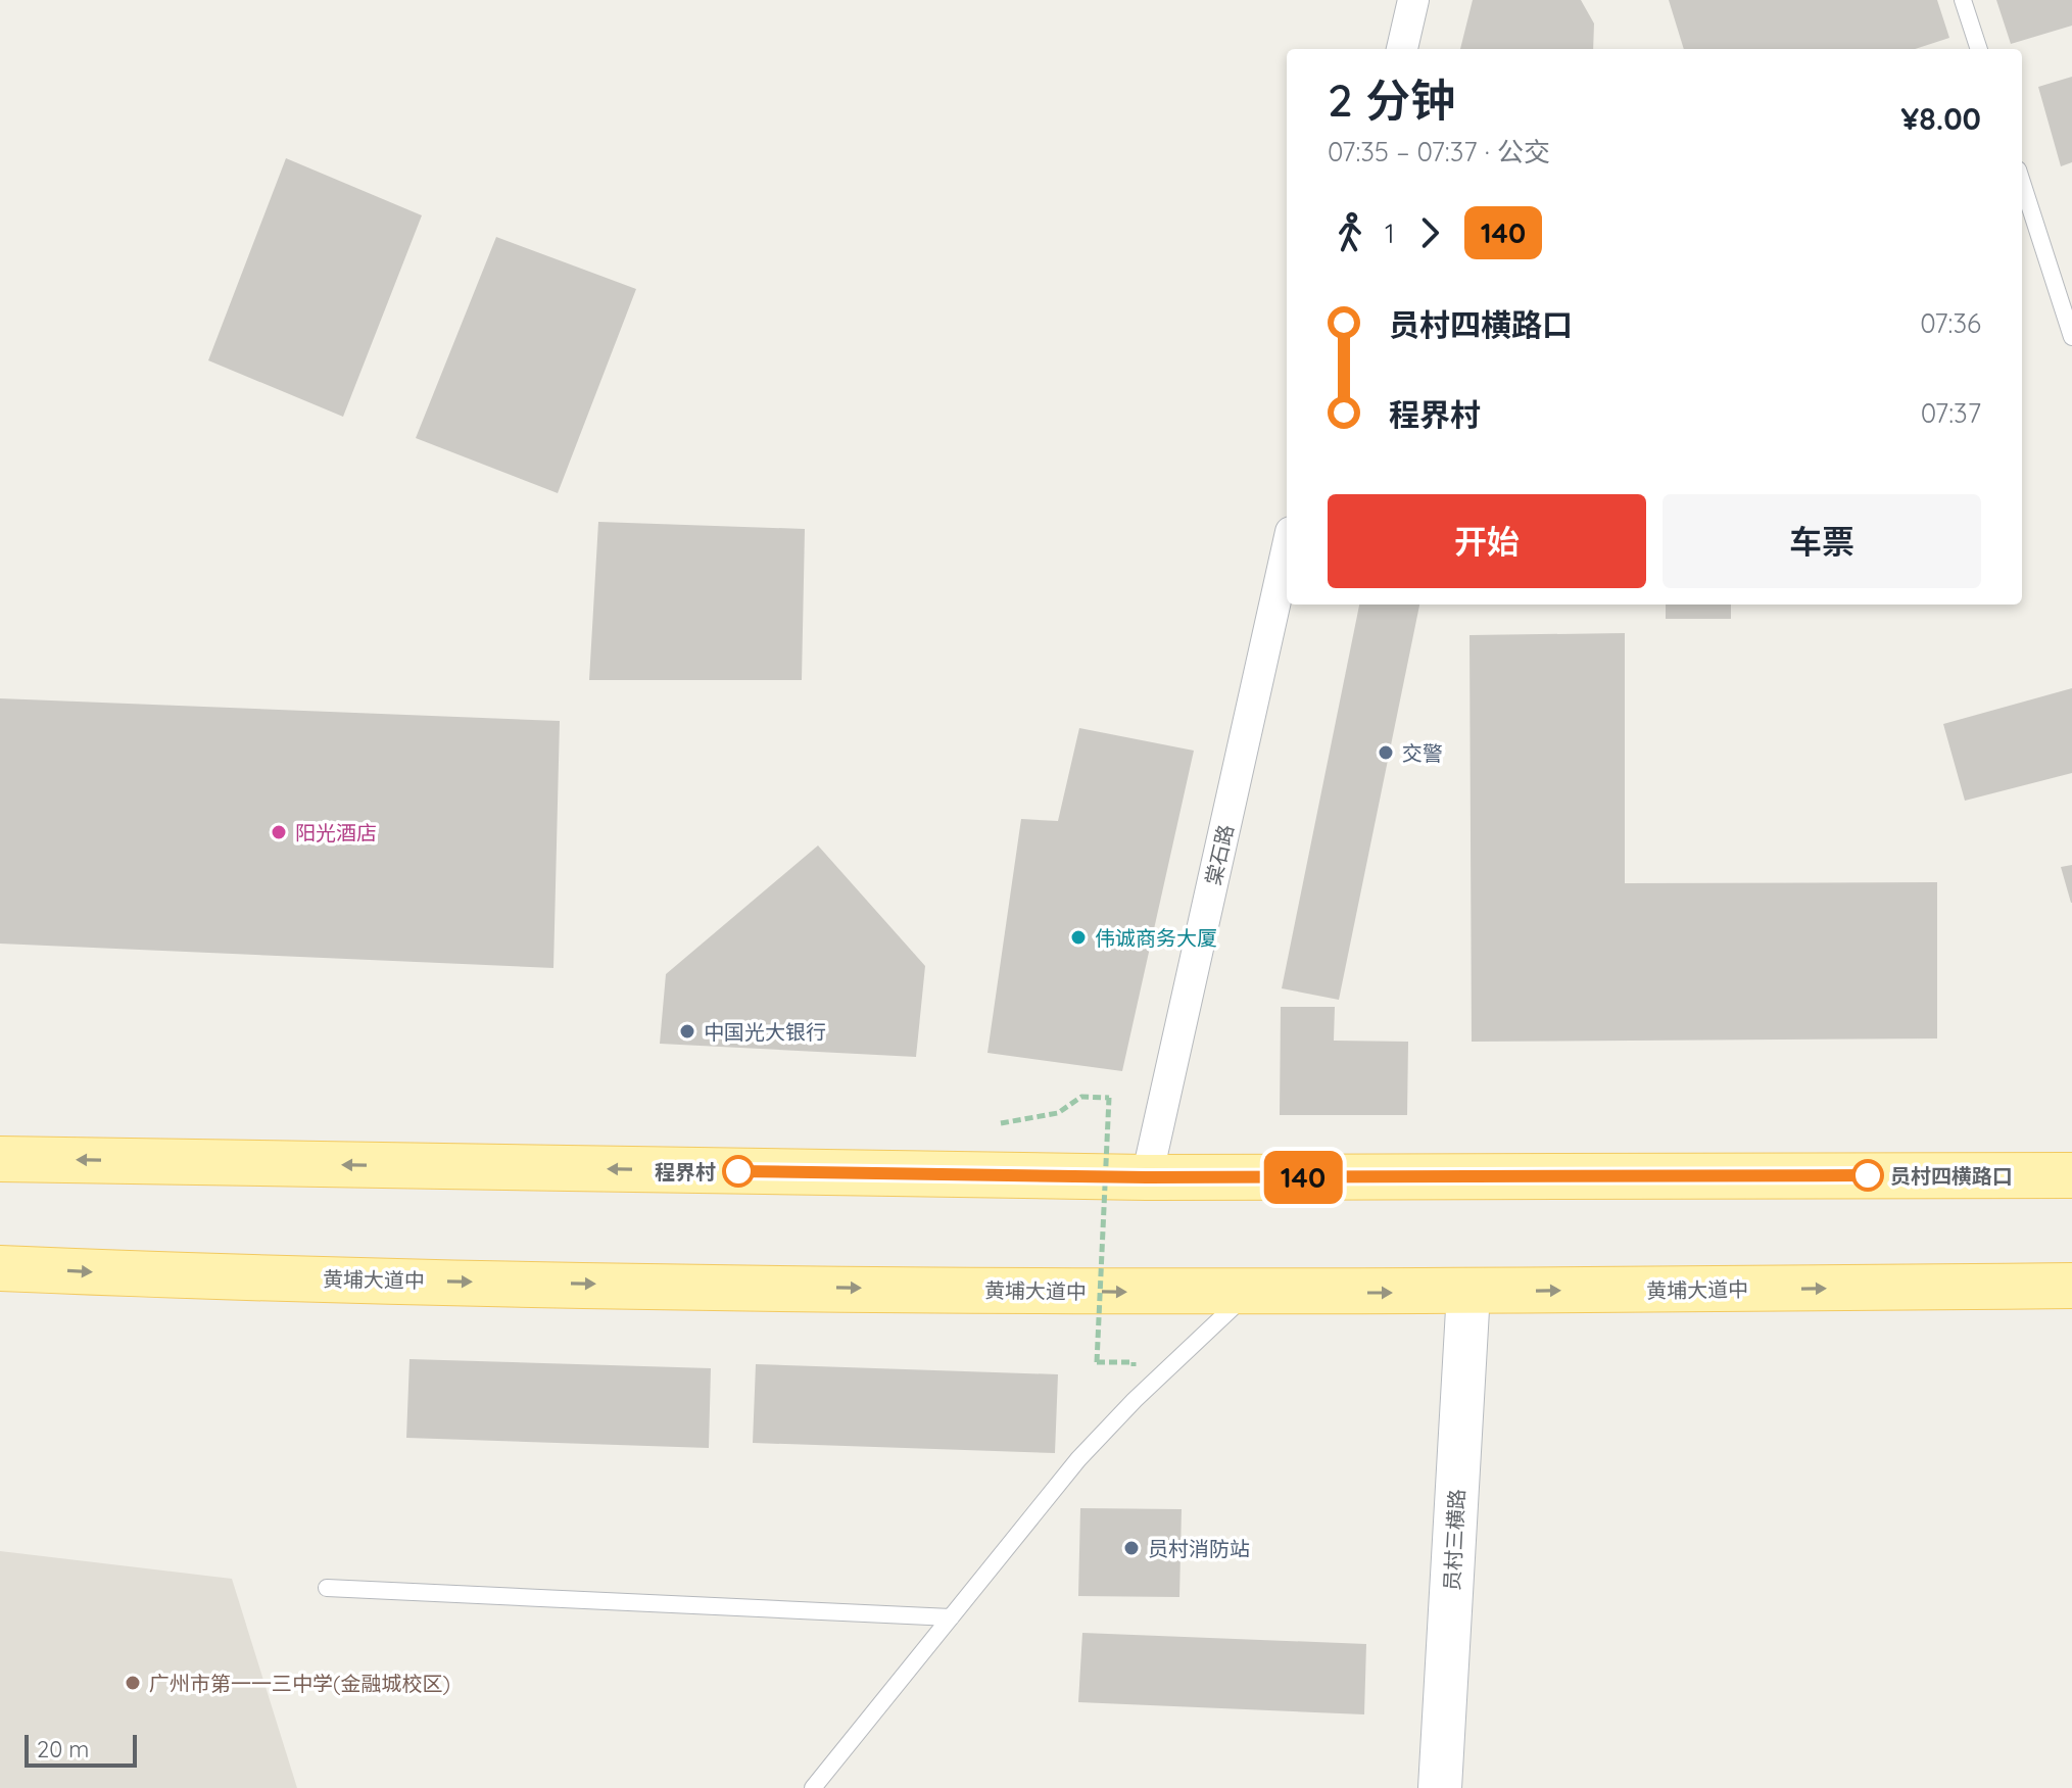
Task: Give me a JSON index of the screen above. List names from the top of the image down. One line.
{"streets":{"main road":["黄埔大道中"],"street":["棠石路","员村三横路"]},"crossings":[["黄埔大道中","员村三横路"]],"places":["交警","阳光酒店","伟诚商务大厦","中国光大银行","程界村","员村四横路口","员村消防站","广州市第一一三中学(金融城校区)"],"lines":["bus line 140"],"scale_bar":"20 m","page":{"on_map":"140","heading":["2 分钟","07:35 – 07:37 · 公交","¥8.00"],"legs":["1","140"],"list":[{"name":"员村四横路口","value":"07:36"},{"name":"程界村","value":"07:37"}],"buttons":["开始","车票"],"scale":"20 m"}}
